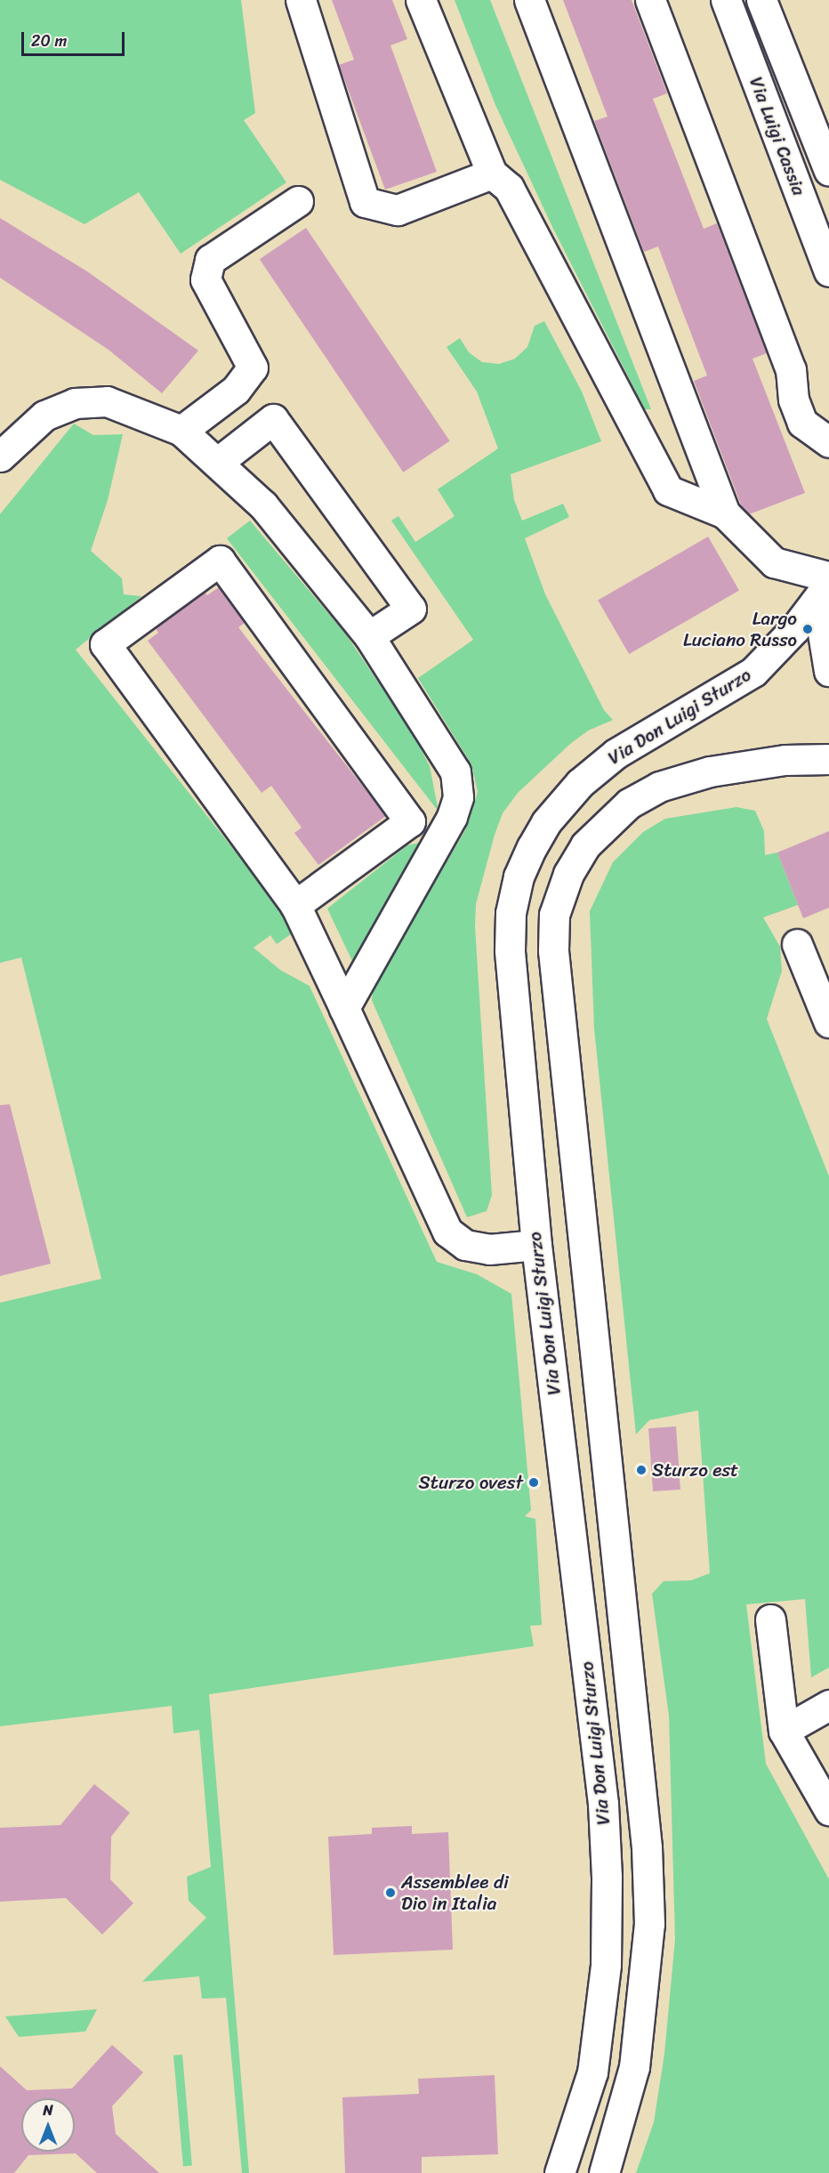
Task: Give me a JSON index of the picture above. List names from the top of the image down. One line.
{"streets":{"street":["Via Luigi Cassia","Via Don Luigi Sturzo"]},"places":["Largo Luciano Russo","Sturzo est","Sturzo ovest","Assemblee di Dio in Italia"],"scale_bar":"20 m","north":"top"}
